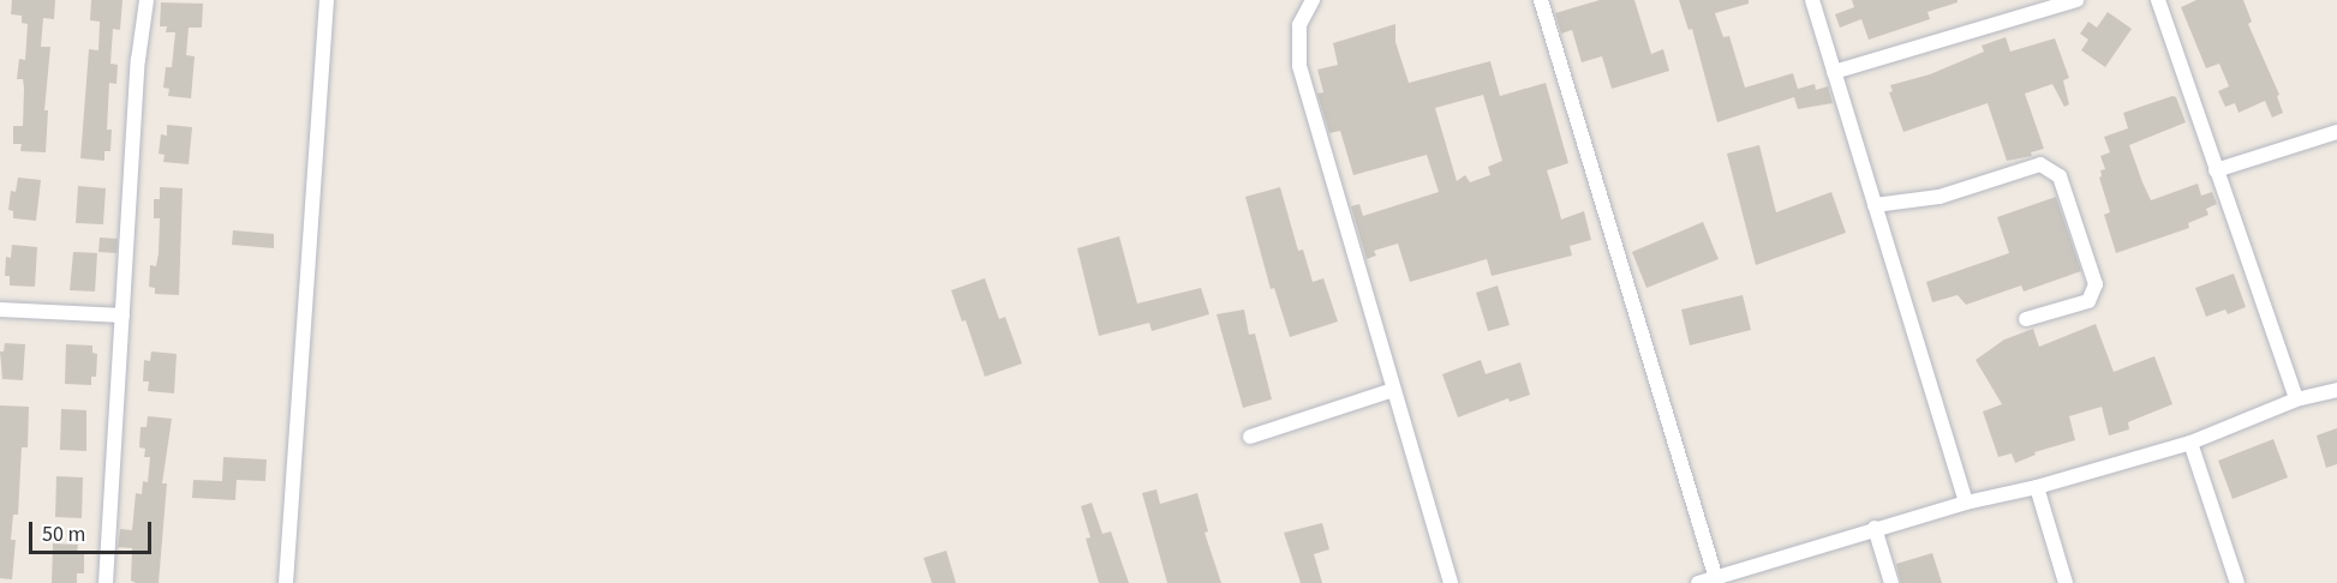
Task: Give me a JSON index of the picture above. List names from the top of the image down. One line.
{"scale_bar":"50 m"}
